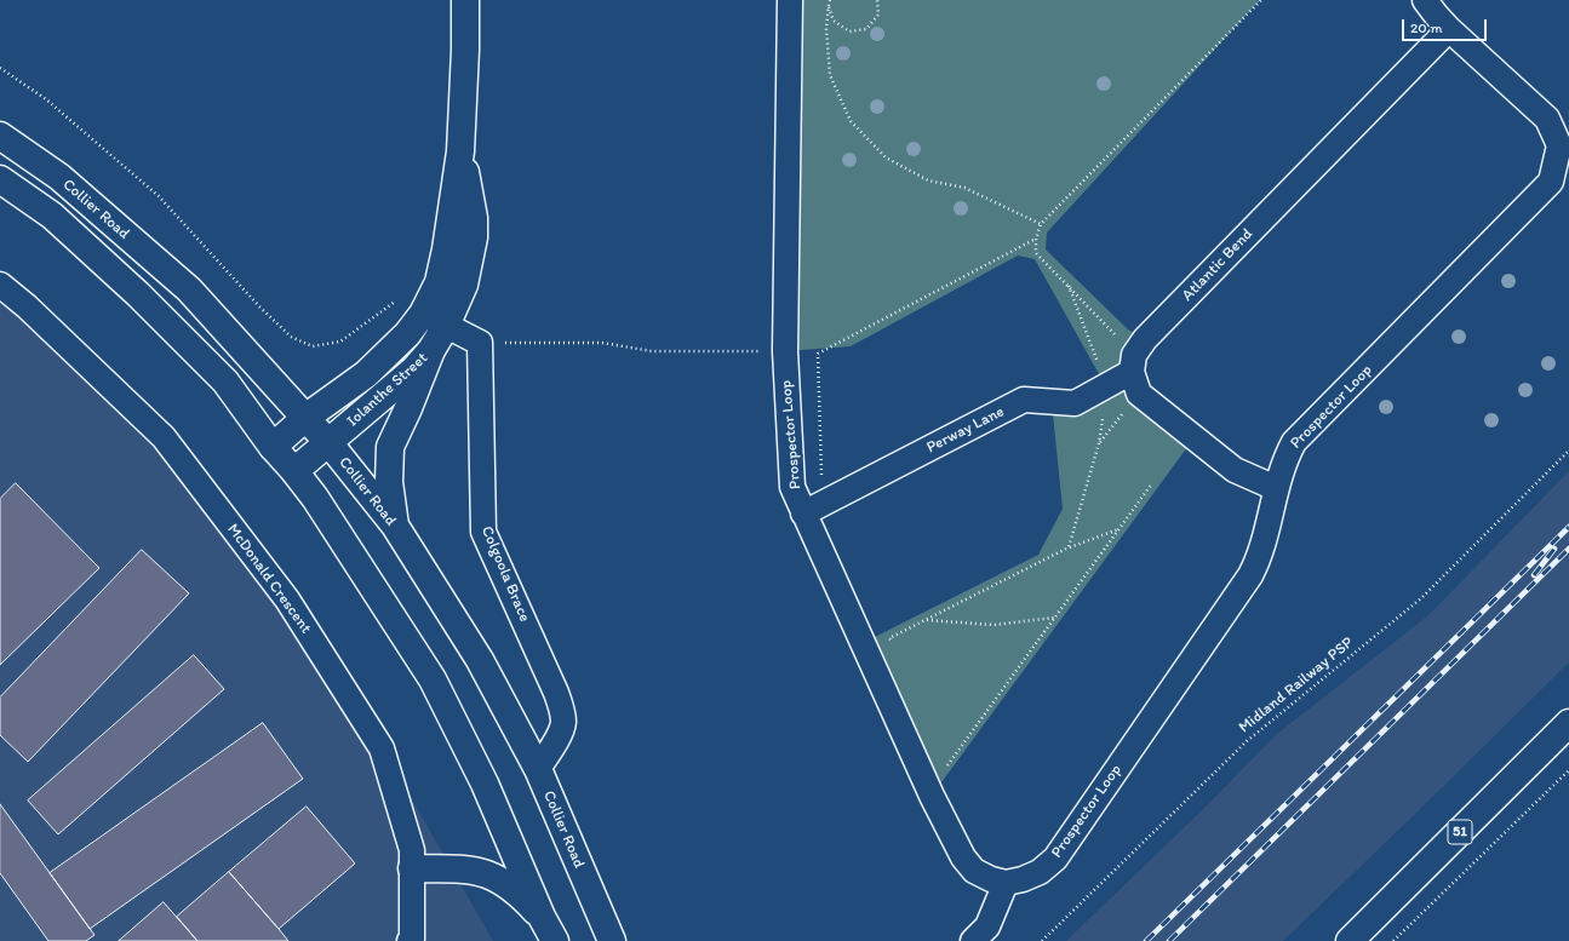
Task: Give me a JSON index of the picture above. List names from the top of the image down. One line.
{"streets":{"main road":["Collier Road","Iolanthe Street","51"],"street":["Atlantic Bend","Prospector Loop","Perway Lane","Colgoola Brace","McDonald Crescent"],"path":["Midland Railway PSP"]},"crossings":[["Collier Road","Iolanthe Street"],["Collier Road","Colgoola Brace"],["Atlantic Bend","Prospector Loop"],["Atlantic Bend","Perway Lane"],["Prospector Loop","Perway Lane"]],"scale_bar":"20 m"}
